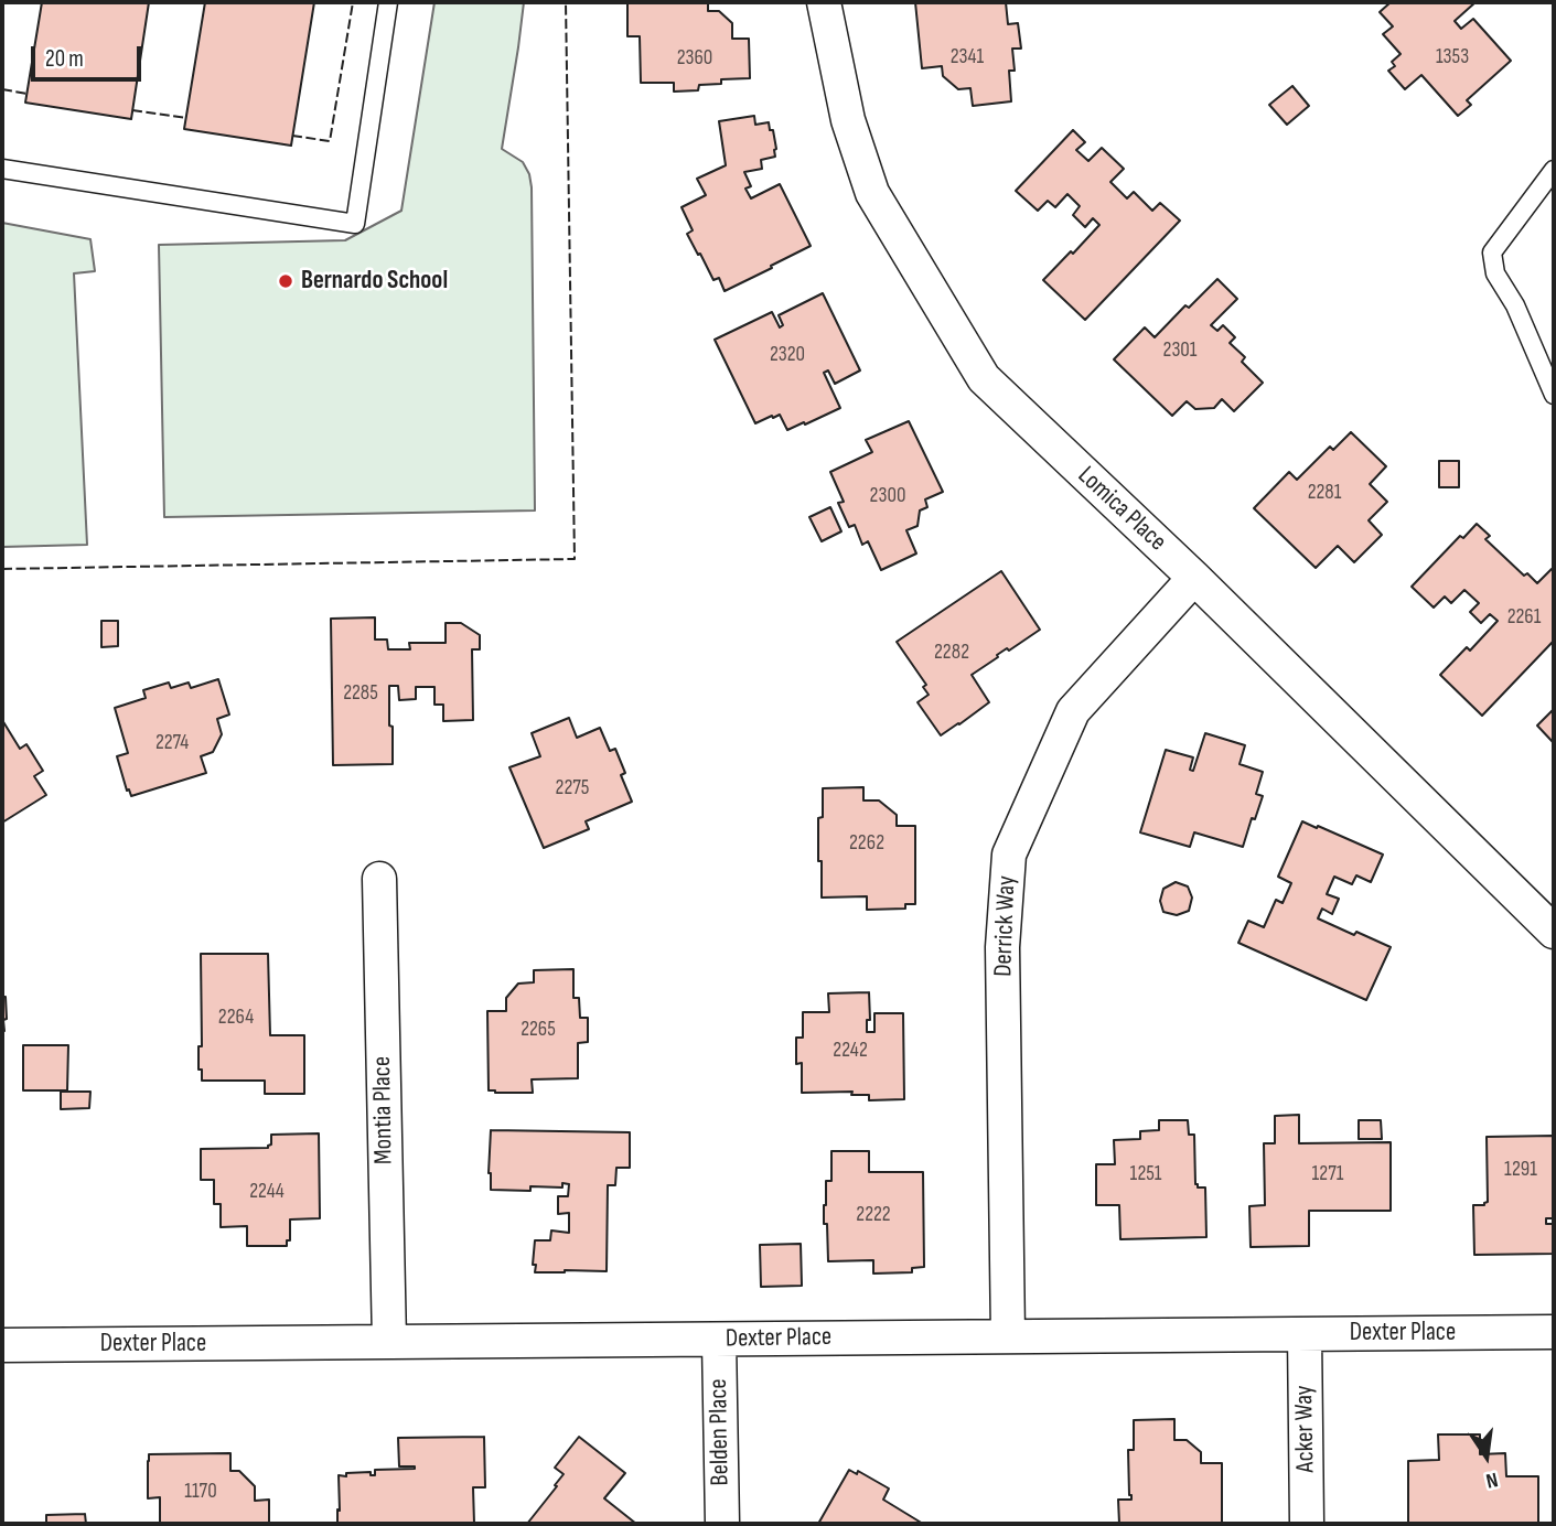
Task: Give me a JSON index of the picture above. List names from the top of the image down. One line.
{"streets":{"street":["Lomica Place","Derrick Way","Montia Place","Dexter Place","Acker Way","Belden Place"]},"crossings":[["Lomica Place","Derrick Way"],["Derrick Way","Dexter Place"],["Montia Place","Dexter Place"],["Dexter Place","Acker Way"],["Dexter Place","Belden Place"]],"places":["Bernardo School"],"house_numbers":["2341","1353","2360","2301","2320","2281","2300","2261","2282","2285","2274","2275","2262","2264","2265","2242","1291","1251","1271","2244","2222","1170"],"scale_bar":"20 m","north":"bottom"}
